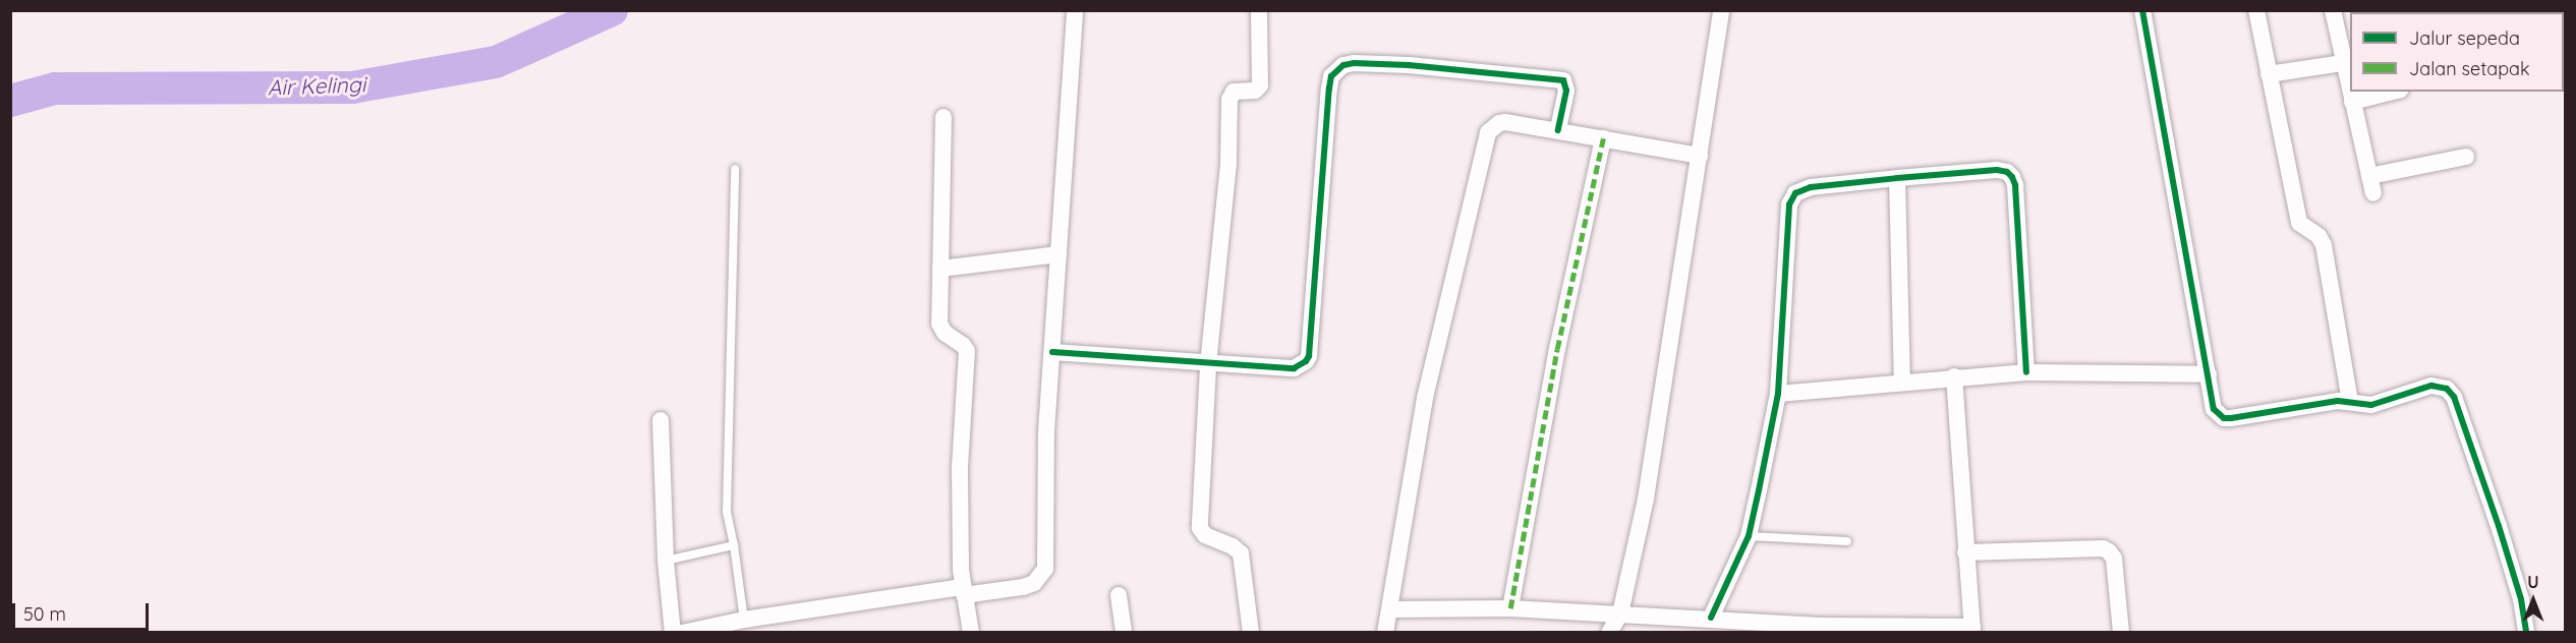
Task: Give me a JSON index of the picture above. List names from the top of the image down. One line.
{"water":["Air Kelingi"],"legend":["Jalur sepeda","Jalan setapak"],"scale_bar":"50 m","north":"top"}
